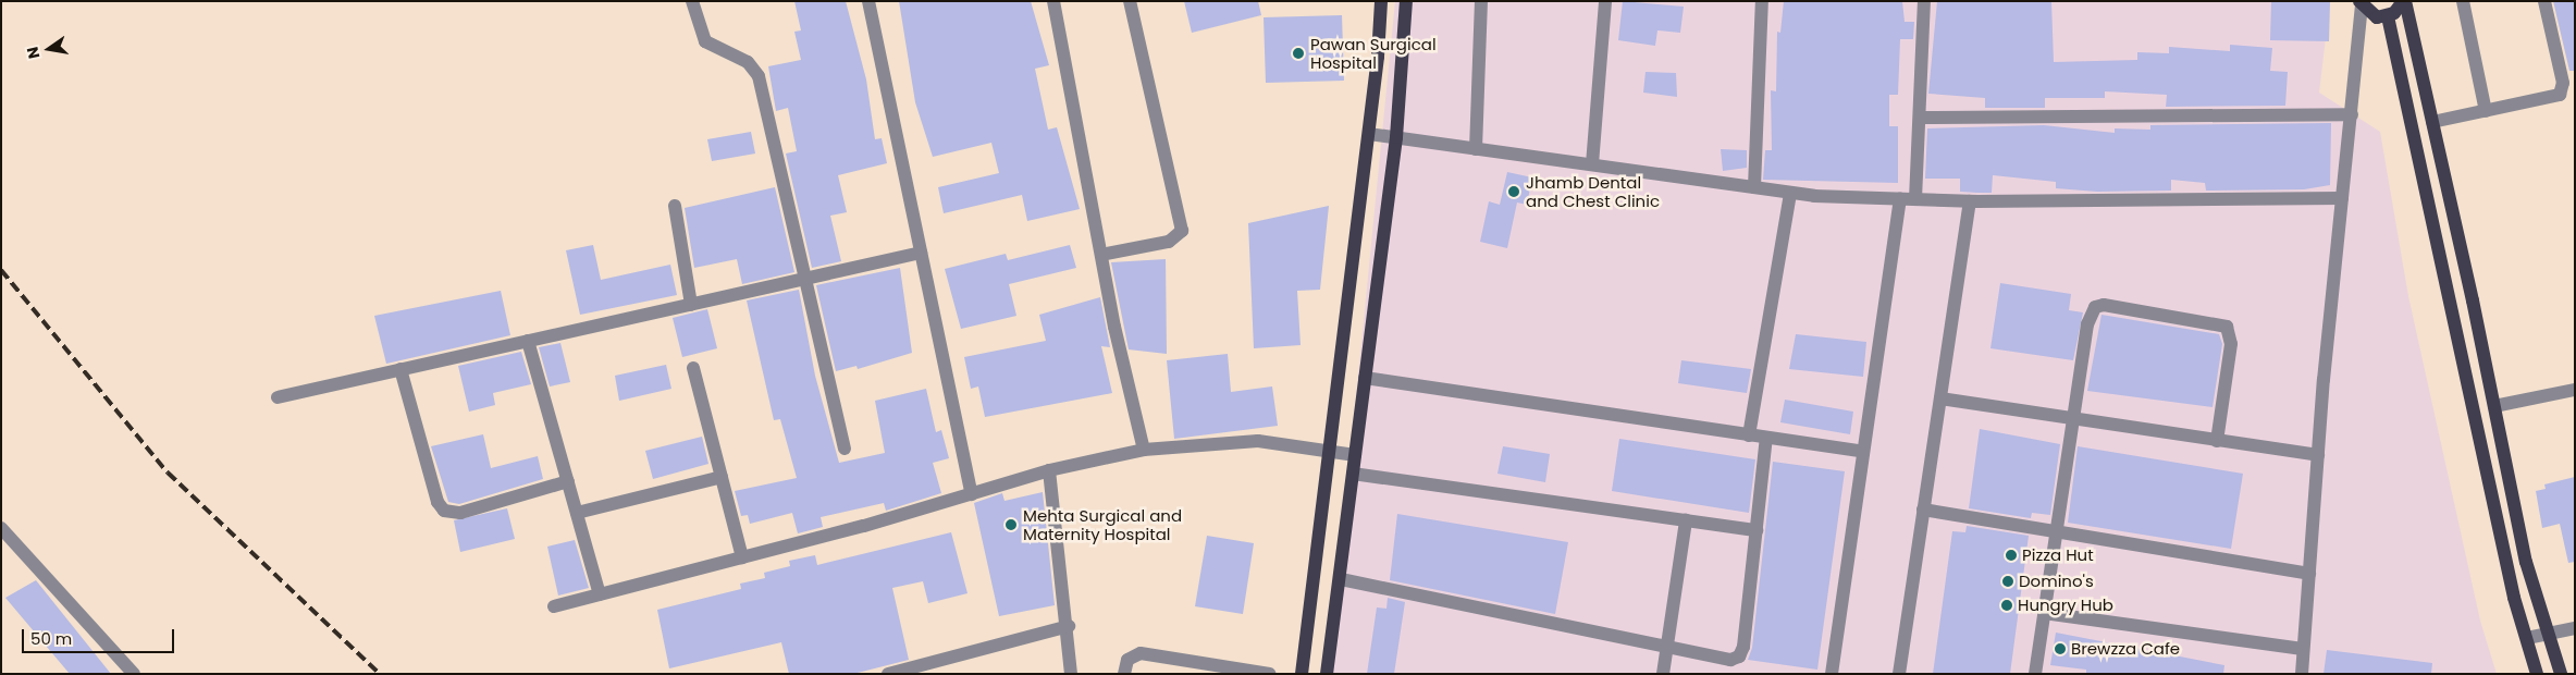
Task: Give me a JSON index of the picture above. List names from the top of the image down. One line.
{"places":["Pawan Surgical Hospital","Jhamb Dental and Chest Clinic","Mehta Surgical and Maternity Hospital","Pizza Hut","Domino's","Hungry Hub","Brewzza Cafe"],"scale_bar":"50 m","north":"left"}
